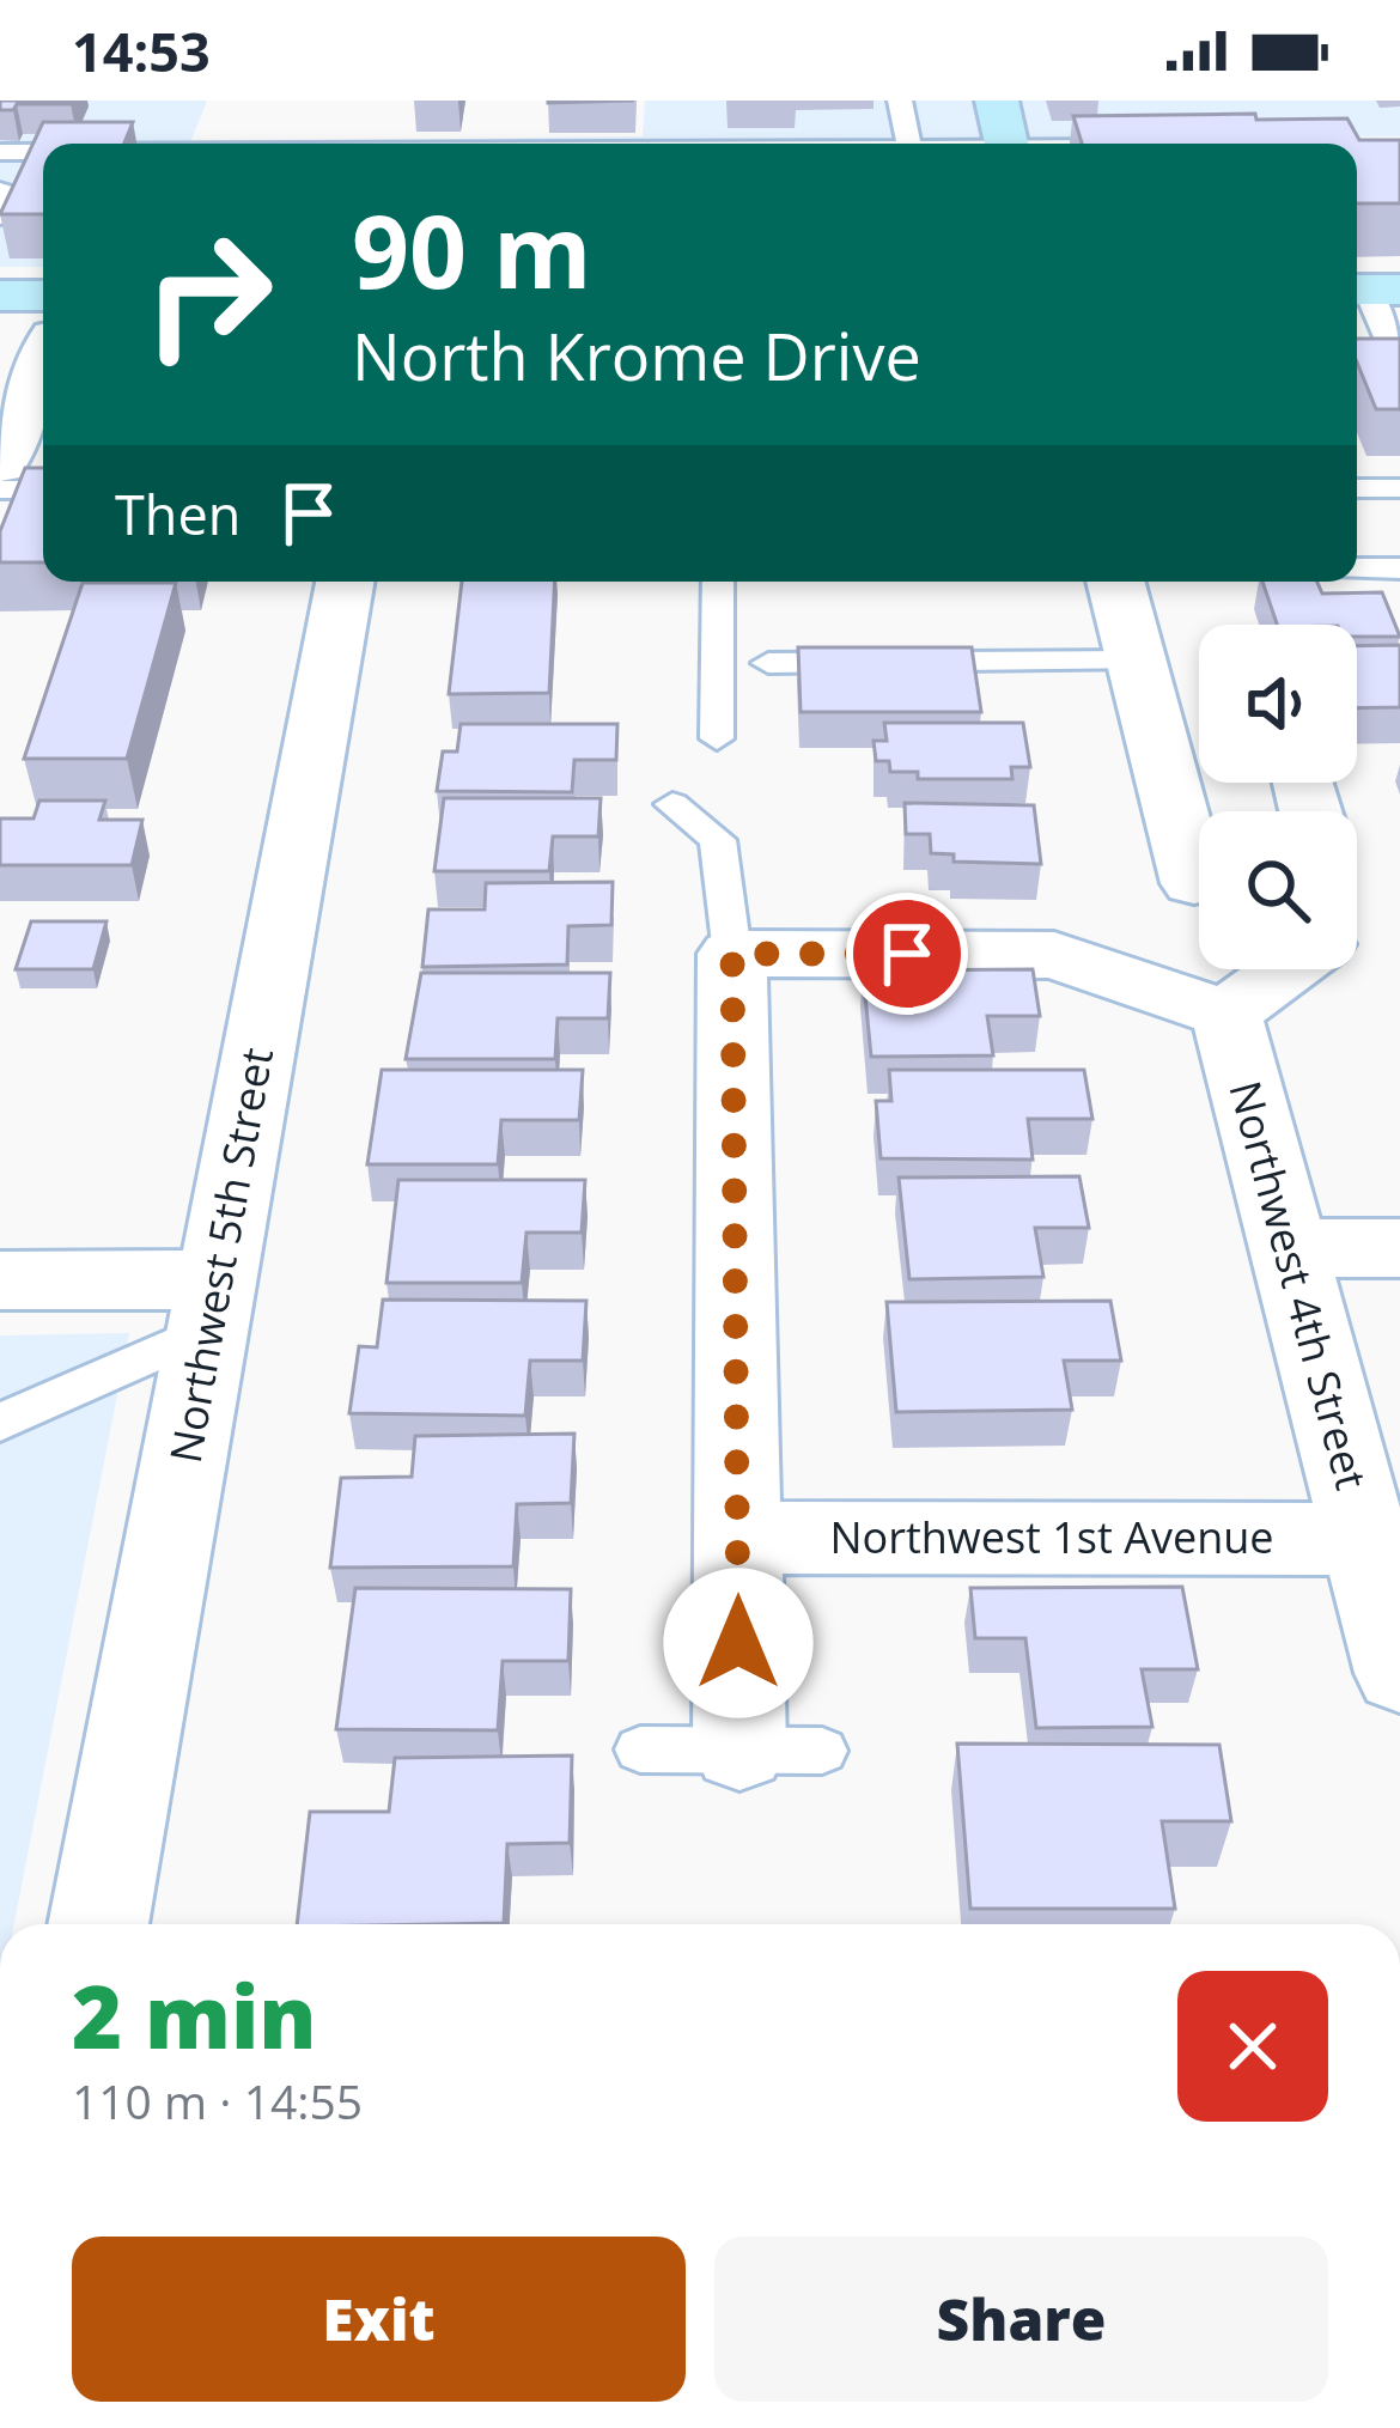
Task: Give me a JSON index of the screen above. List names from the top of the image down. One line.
{"streets":{"street":["Northwest 5th Street","Northwest 4th Street","Northwest 1st Avenue"]},"crossings":[["Northwest 4th Street","Northwest 1st Avenue"]],"page":{"status":"14:53","turn":["90 m","North Krome Drive"],"then":"Then","heading":["2 min","110 m · 14:55"],"buttons":["Exit","Share"]}}
